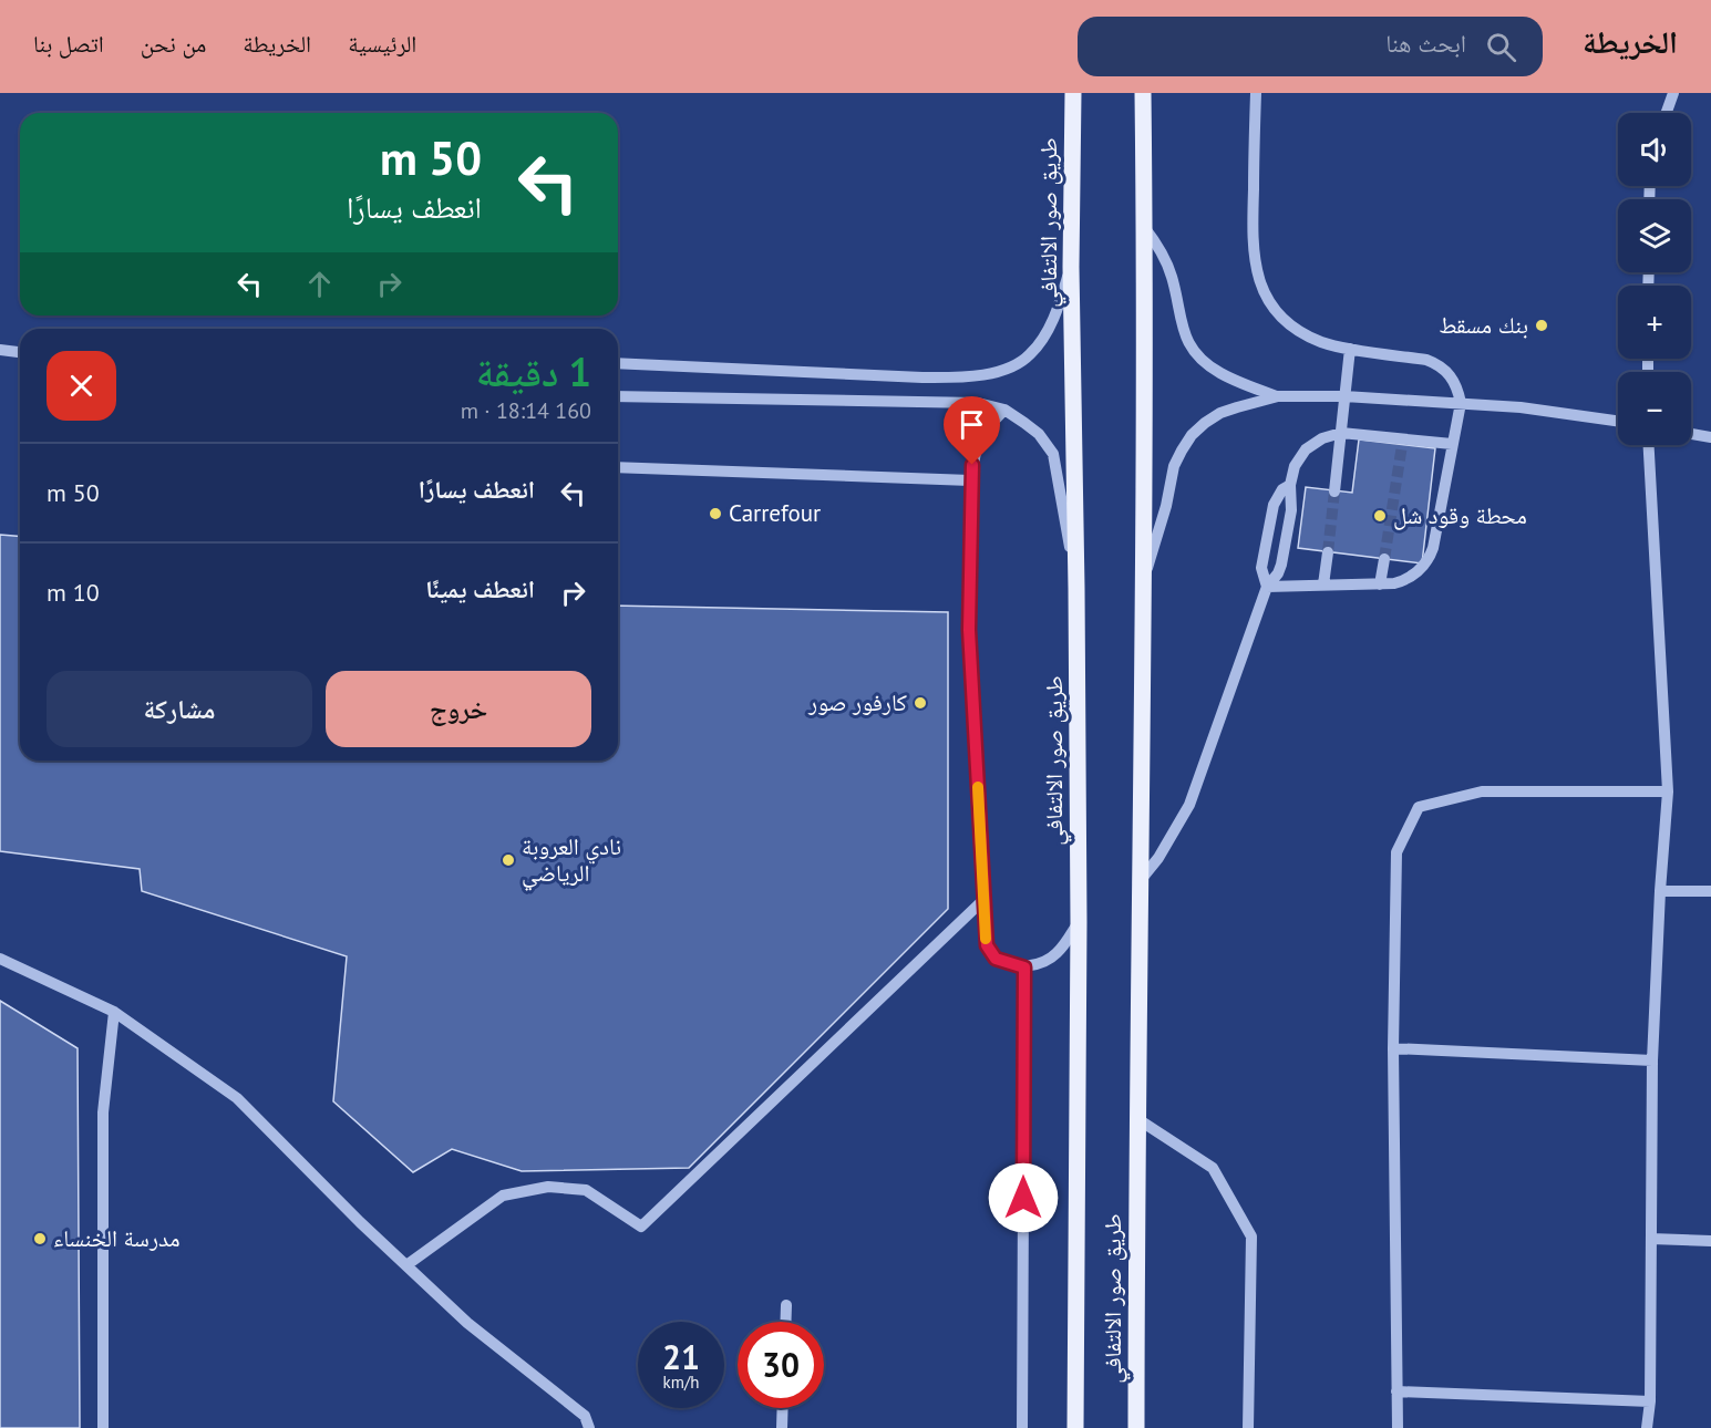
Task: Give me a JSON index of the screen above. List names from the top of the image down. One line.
{"streets":{"main road":["طريق صور الالتفافي"]},"places":["بنك مسقط","Carrefour","محطة وقود شل","كارفور صور","نادي العروبة الرياضي","مدرسة الخنساء"],"page":{"header":"الخريطة","search":"ابحث هنا","nav":["الرئيسية","الخريطة","من نحن","اتصل بنا"],"map_buttons":["+","−"],"turn":["50 m","انعطف يسارًا"],"heading":["1 دقيقة","160 m · 18:14"],"list":[{"name":"انعطف يسارًا","value":"50 m"},{"name":"انعطف يمينًا","value":"10 m"}],"buttons":["خروج","مشاركة"],"speed":"21 km/h","limit":"30"}}
